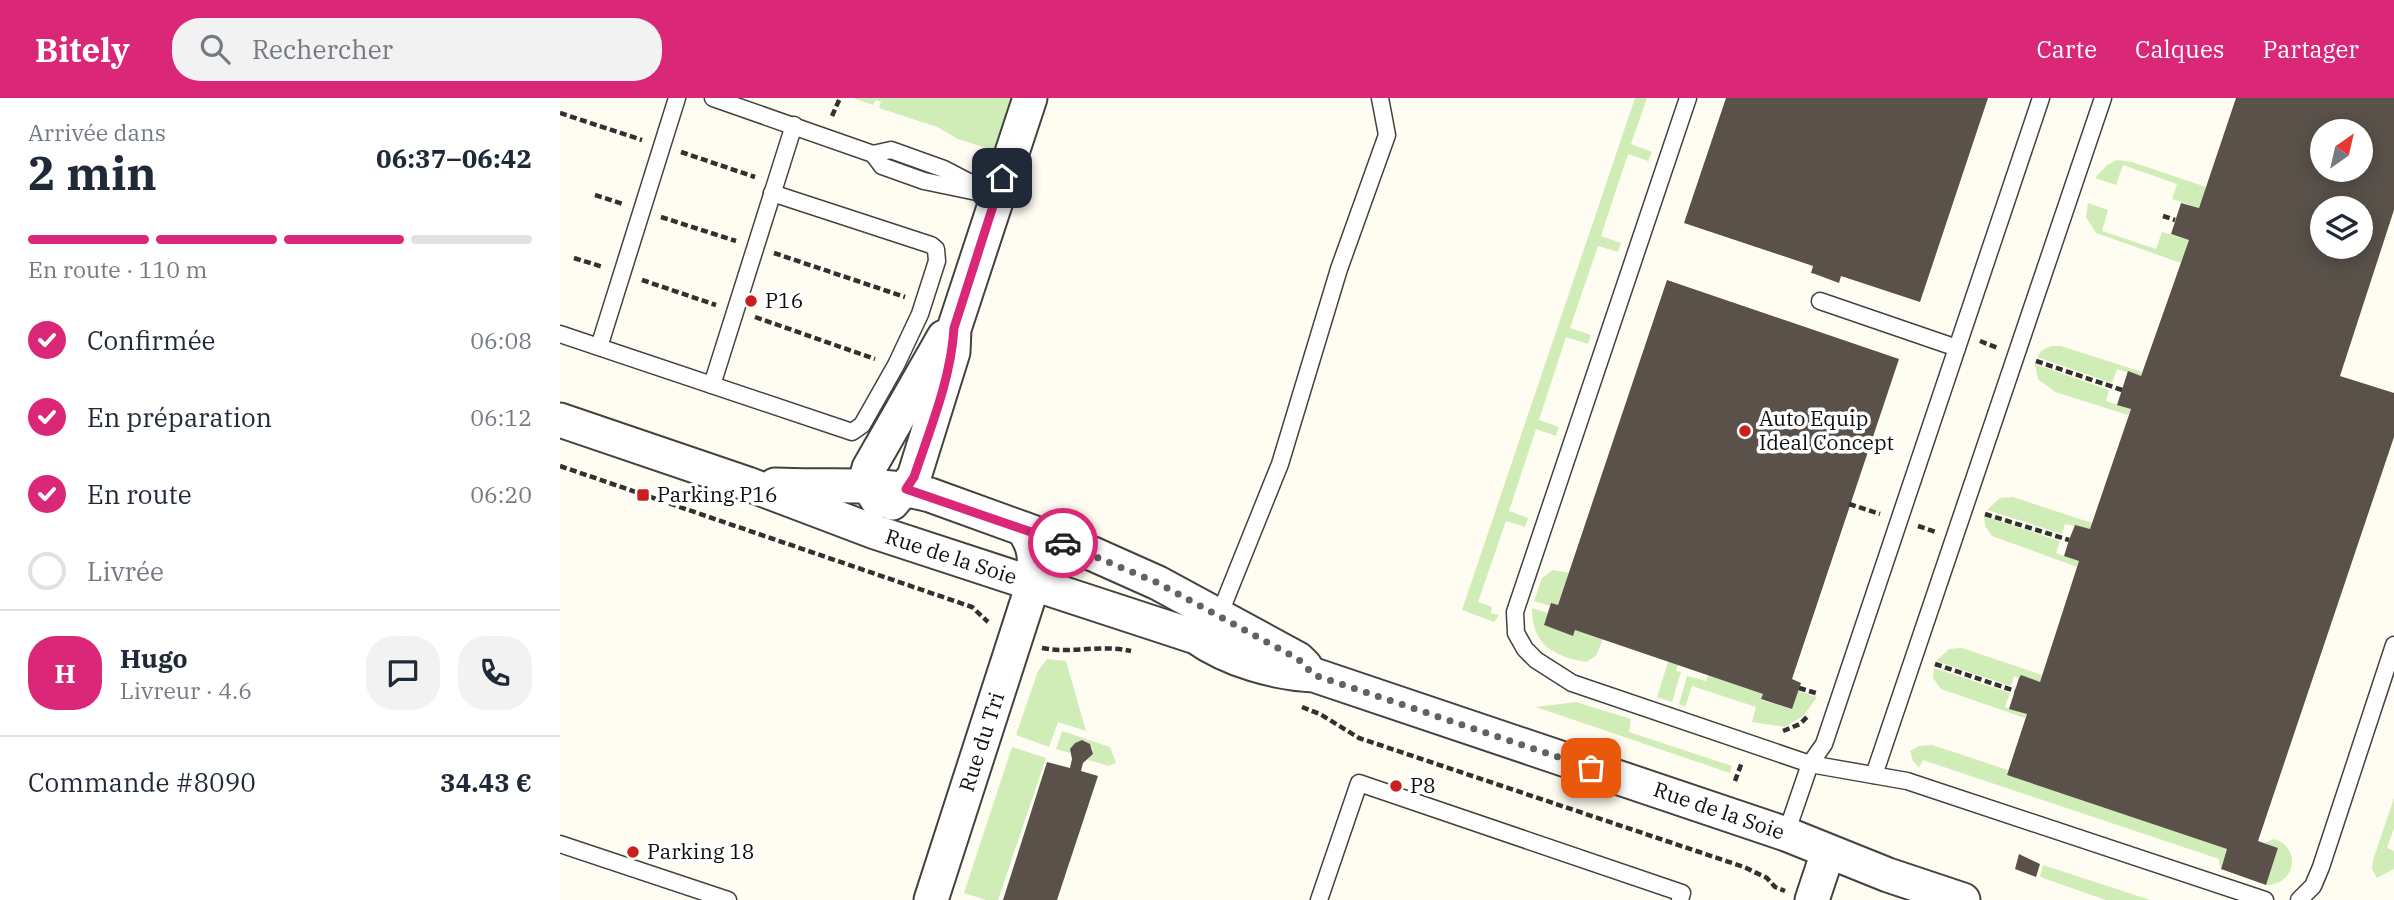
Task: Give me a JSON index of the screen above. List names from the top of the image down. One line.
{"streets":{"street":["Rue de la Soie","Rue du Tri"]},"crossings":[["Rue de la Soie","Rue du Tri"]],"places":{"other":["P16","Auto Equip Ideal Concept","P8","Parking 18"],"transit":["Parking P16"]},"north":"top right","page":{"header":"Bitely","search":"Rechercher","nav":["Carte","Calques","Partager"],"heading":["2 min","Arrivée dans","06:37–06:42"],"panel":["Hugo","Livreur · 4.6","Commande #8090","34.43 €"],"bar":"En route · 110 m","list":[["Confirmée","06:08"],["En préparation","06:12"],["En route","06:20"],"Livrée"],"round":"H"}}
